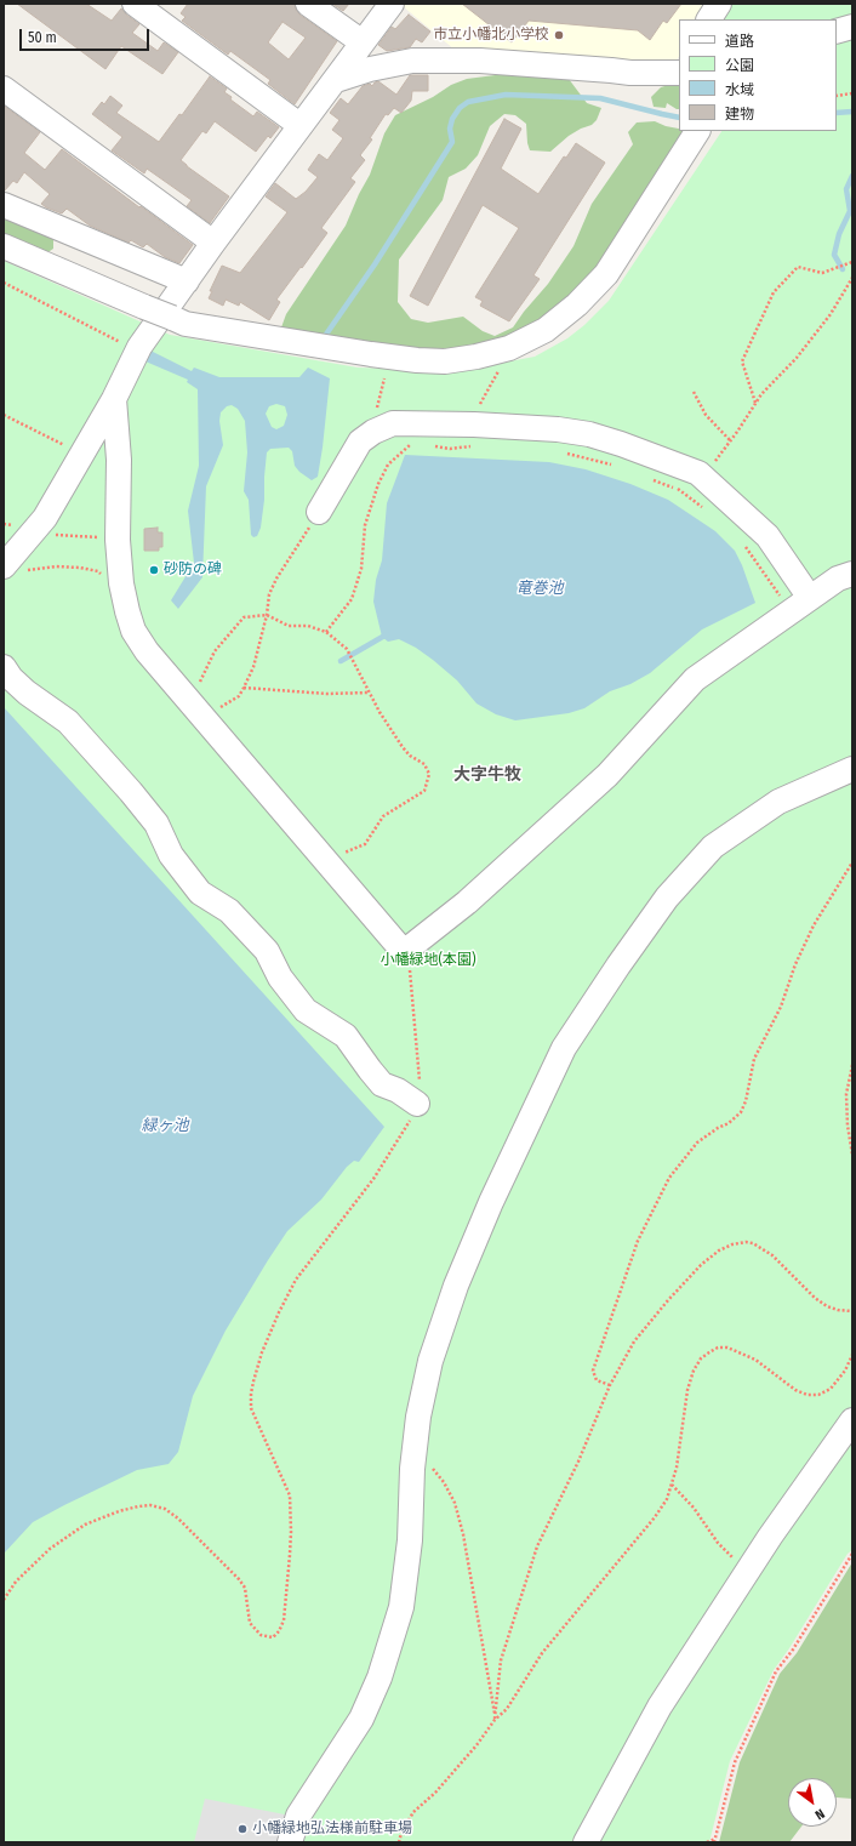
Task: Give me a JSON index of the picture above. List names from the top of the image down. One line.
{"districts":["大字牛牧"],"water":["竜巻池","緑ヶ池"],"parks":["小幡緑地(本園)"],"places":["市立小幡北小学校","砂防の碑","小幡緑地弘法様前駐車場"],"legend":["道路","公園","水域","建物"],"scale_bar":"50 m","north":"bottom right"}
